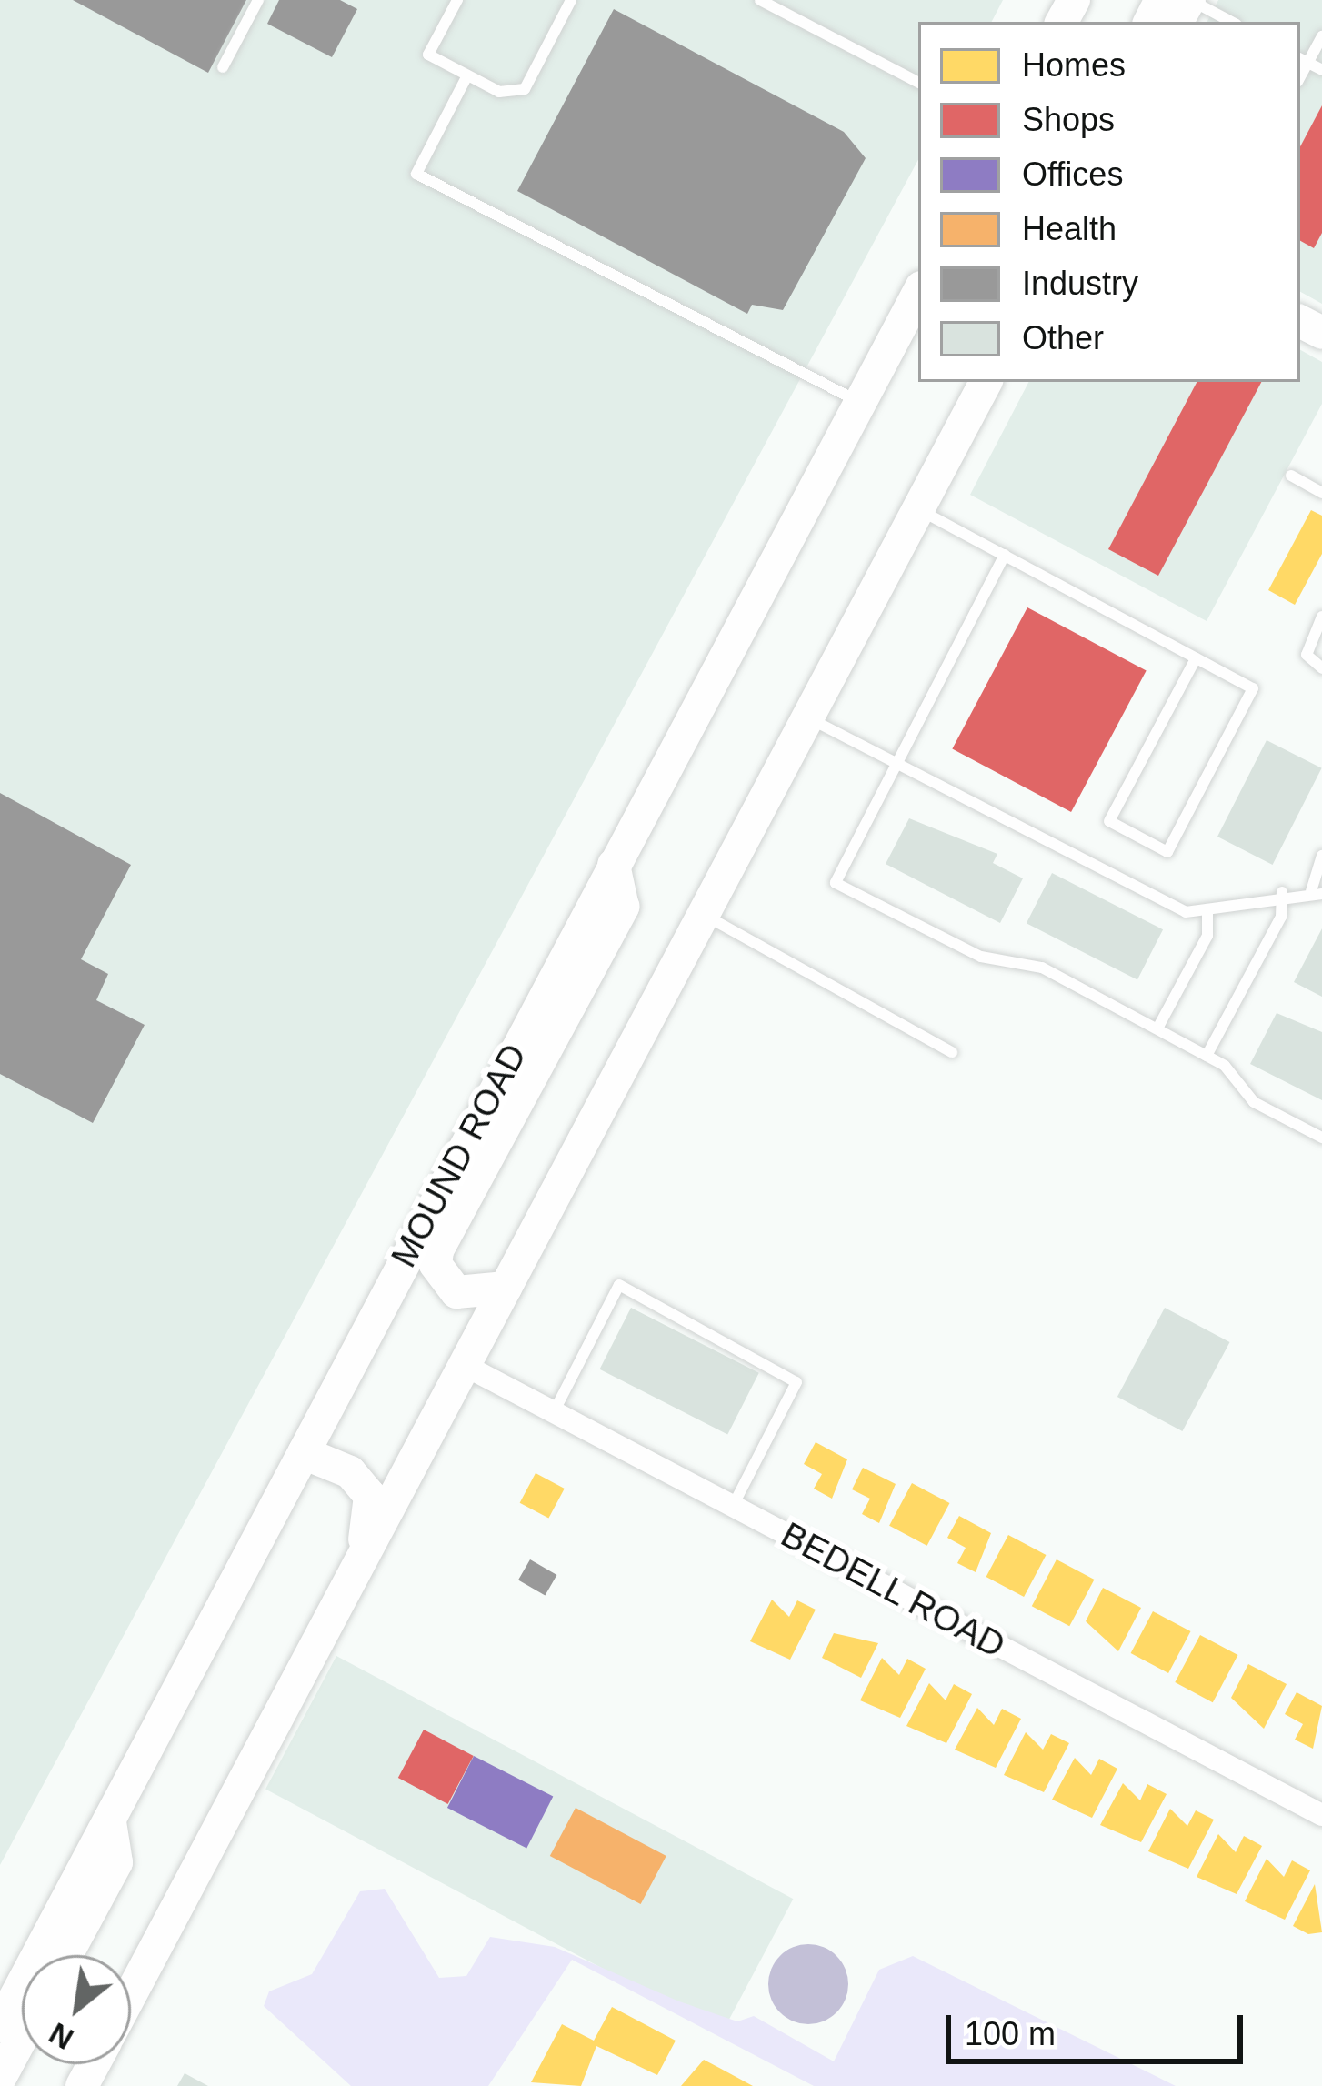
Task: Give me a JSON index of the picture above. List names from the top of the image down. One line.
{"streets":{"main road":["MOUND ROAD"],"street":["BEDELL ROAD"]},"legend":["Homes","Shops","Offices","Health","Industry","Other"],"scale_bar":"100 m","north":"bottom left"}
